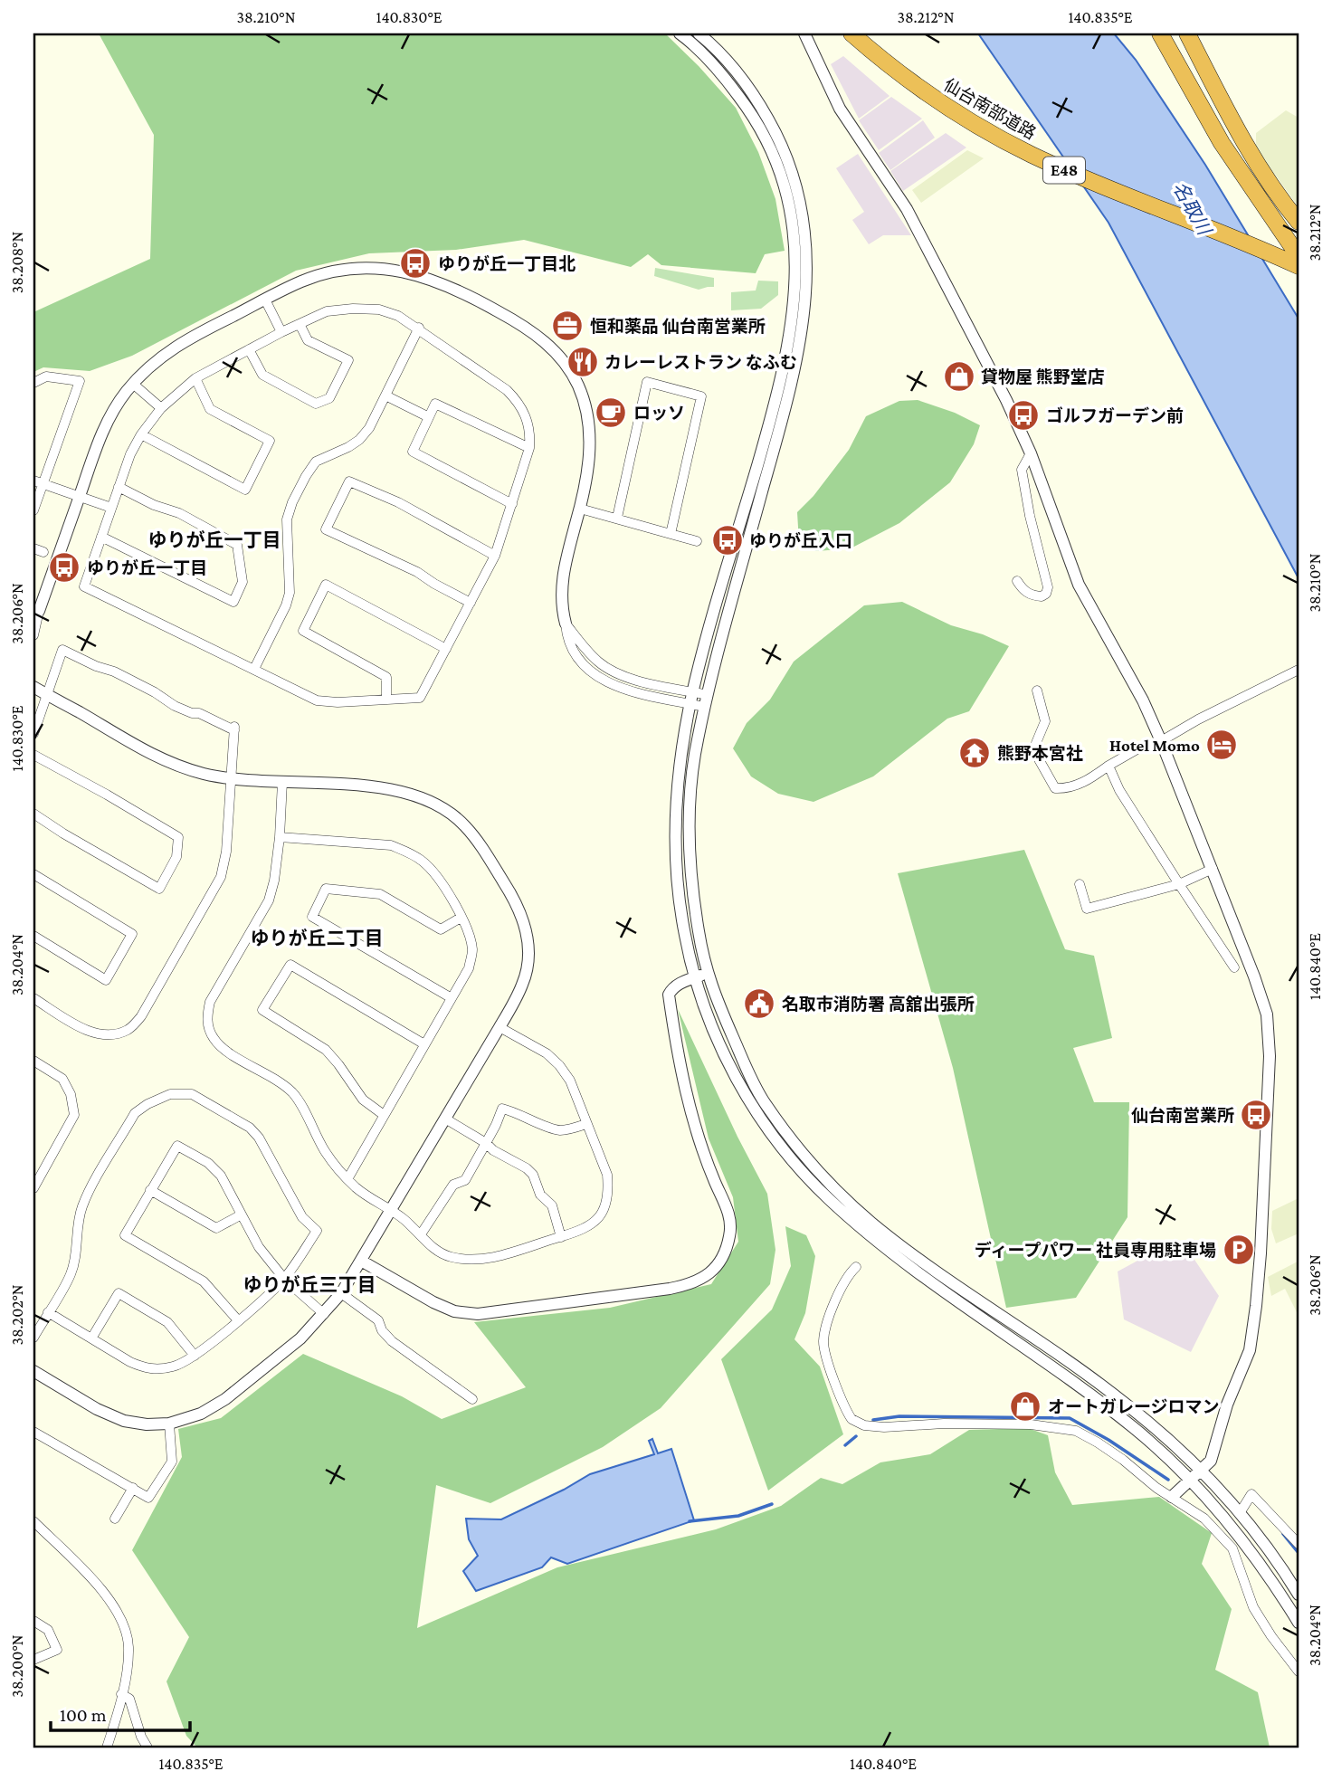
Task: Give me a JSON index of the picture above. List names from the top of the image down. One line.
{"streets":{"highway":["仙台南部道路","E48"]},"districts":["ゆりが丘一丁目","ゆりが丘二丁目","ゆりが丘三丁目"],"water":["名取川"],"places":{"bus stop":["ゆりが丘一丁目北","ゴルフガーデン前","ゆりが丘入口","ゆりが丘一丁目","仙台南営業所"],"office":["恒和薬品 仙台南営業所"],"restaurant":["カレーレストラン なふむ"],"shop":["貸物屋 熊野堂店","オートガレージロマン"],"cafe":["ロッソ"],"hotel":["Hotel Momo"],"temple":["熊野本宮社"],"public building":["名取市消防署 高舘出張所"],"parking":["ディープパワー 社員専用駐車場"]},"scale_bar":"100 m","coordinates":["38.210°N","140.830°E","38.212°N","140.835°E","38.208°N","38.206°N","38.204°N","140.840°E","38.202°N","38.200°N"]}
